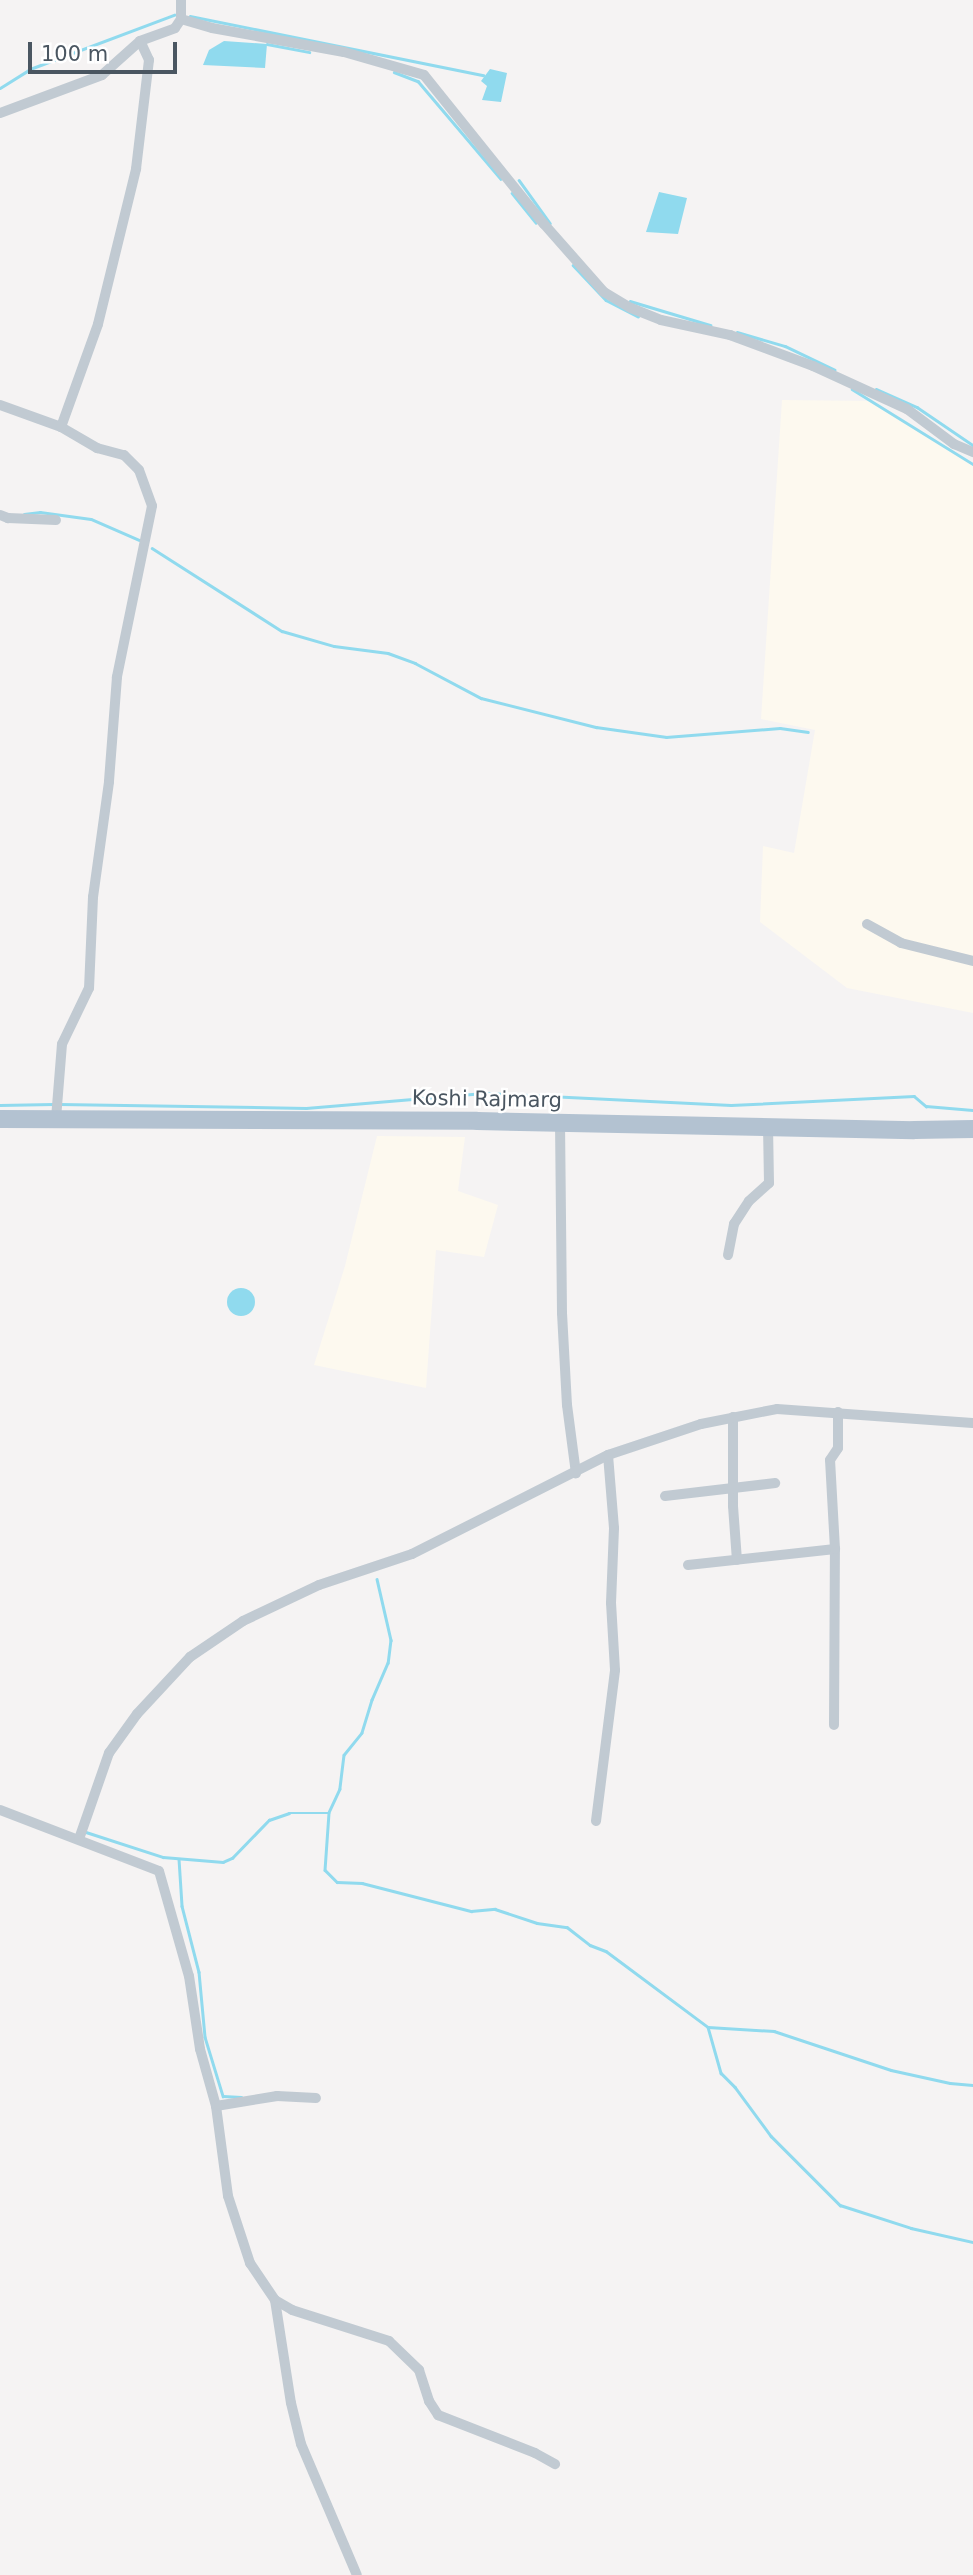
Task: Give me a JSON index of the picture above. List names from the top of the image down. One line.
{"streets":{"main road":["Koshi Rajmarg"]},"scale_bar":"100 m"}
